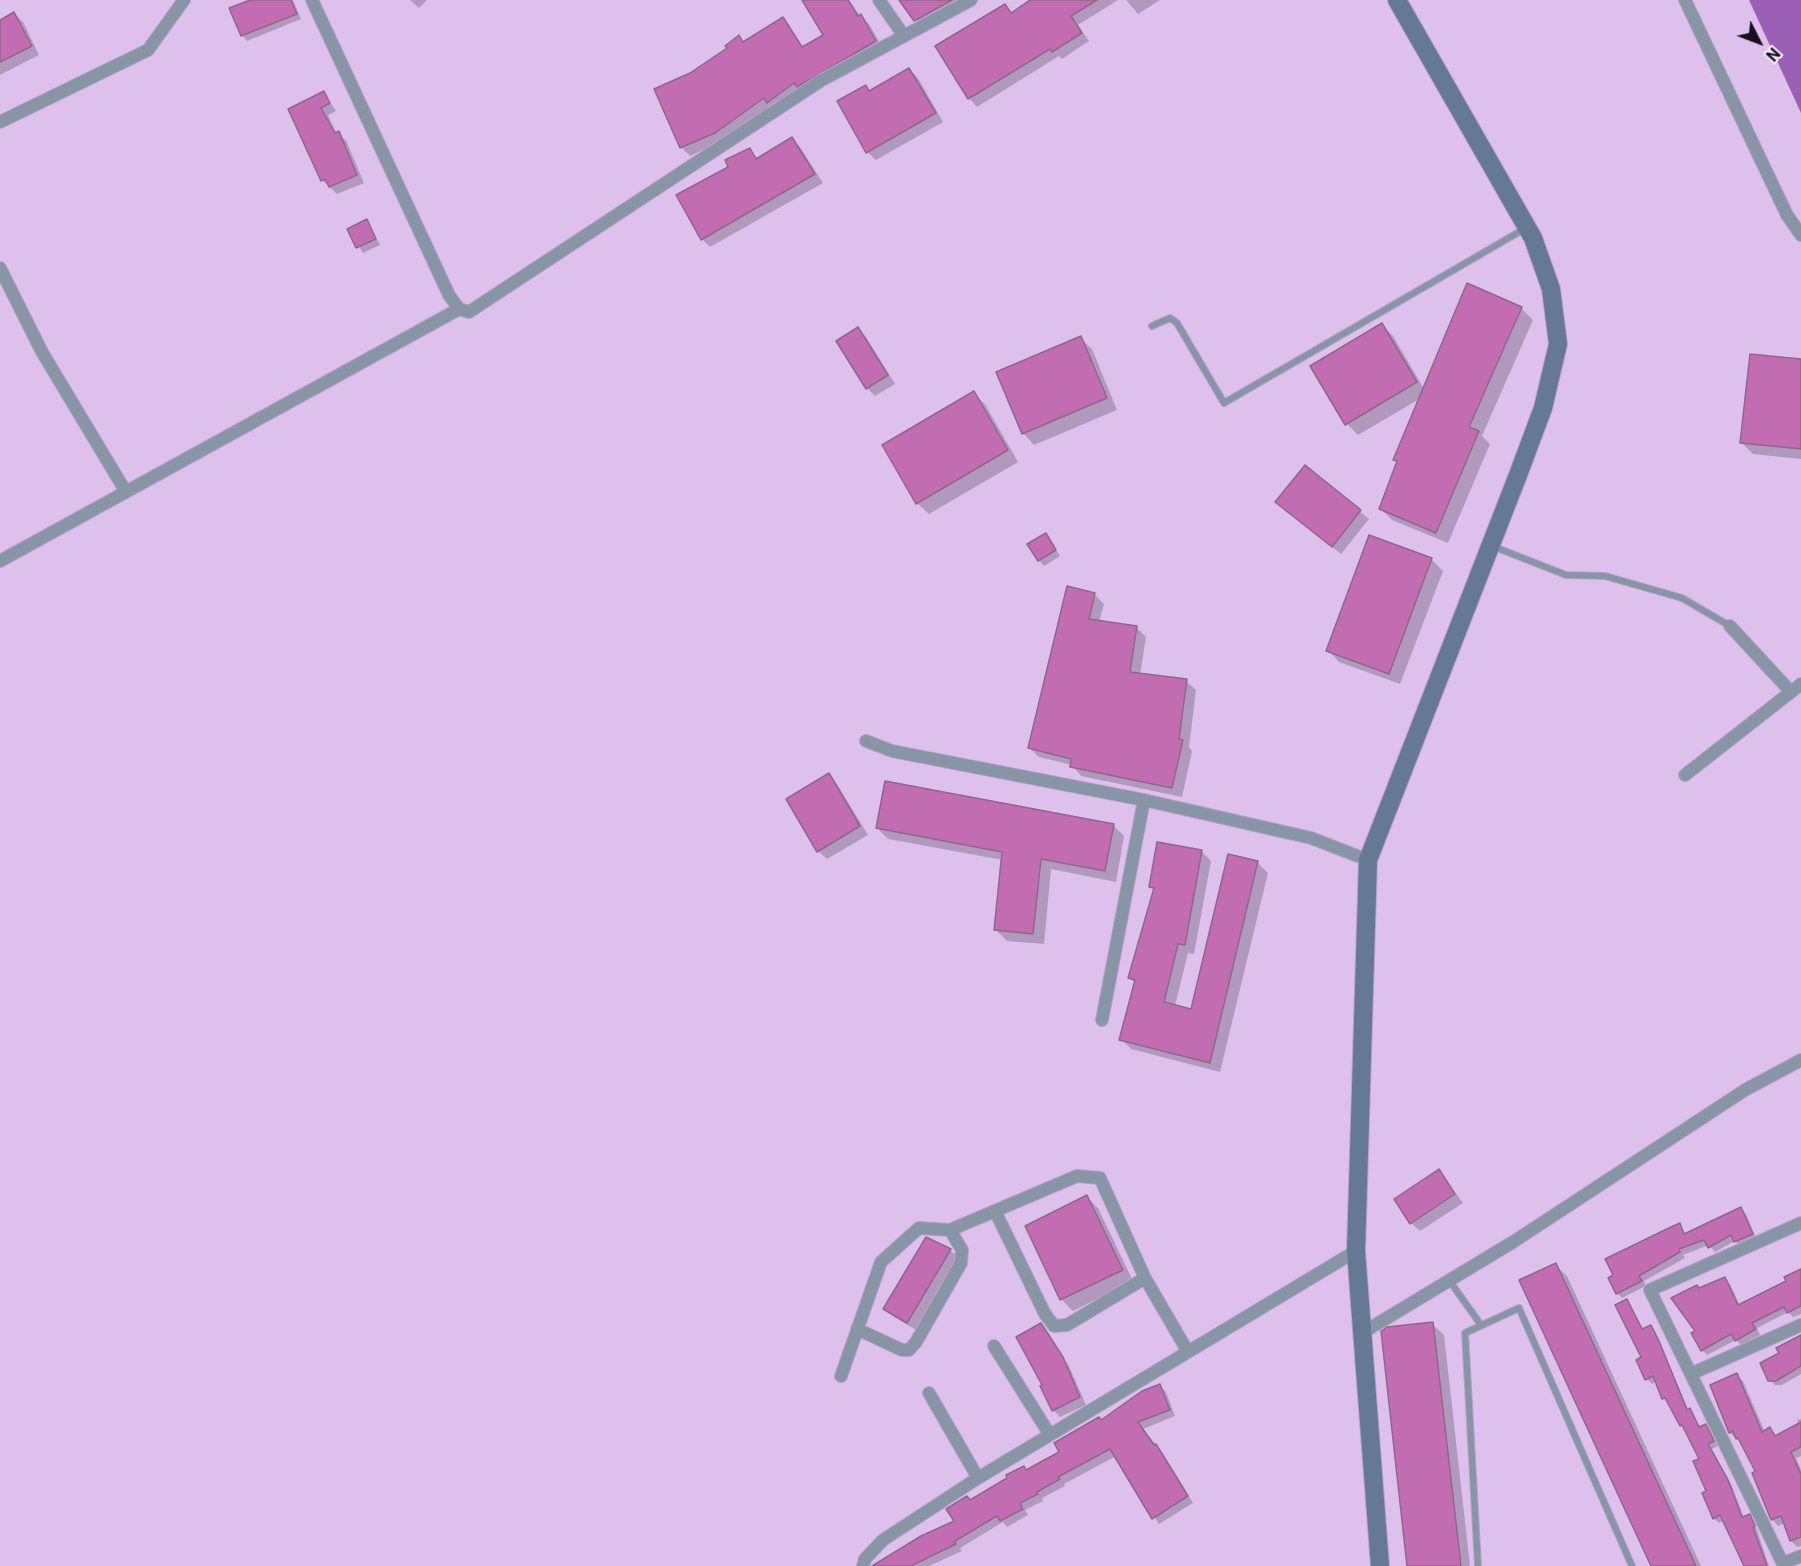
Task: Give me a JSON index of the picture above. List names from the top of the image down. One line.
{"north":"bottom right"}
